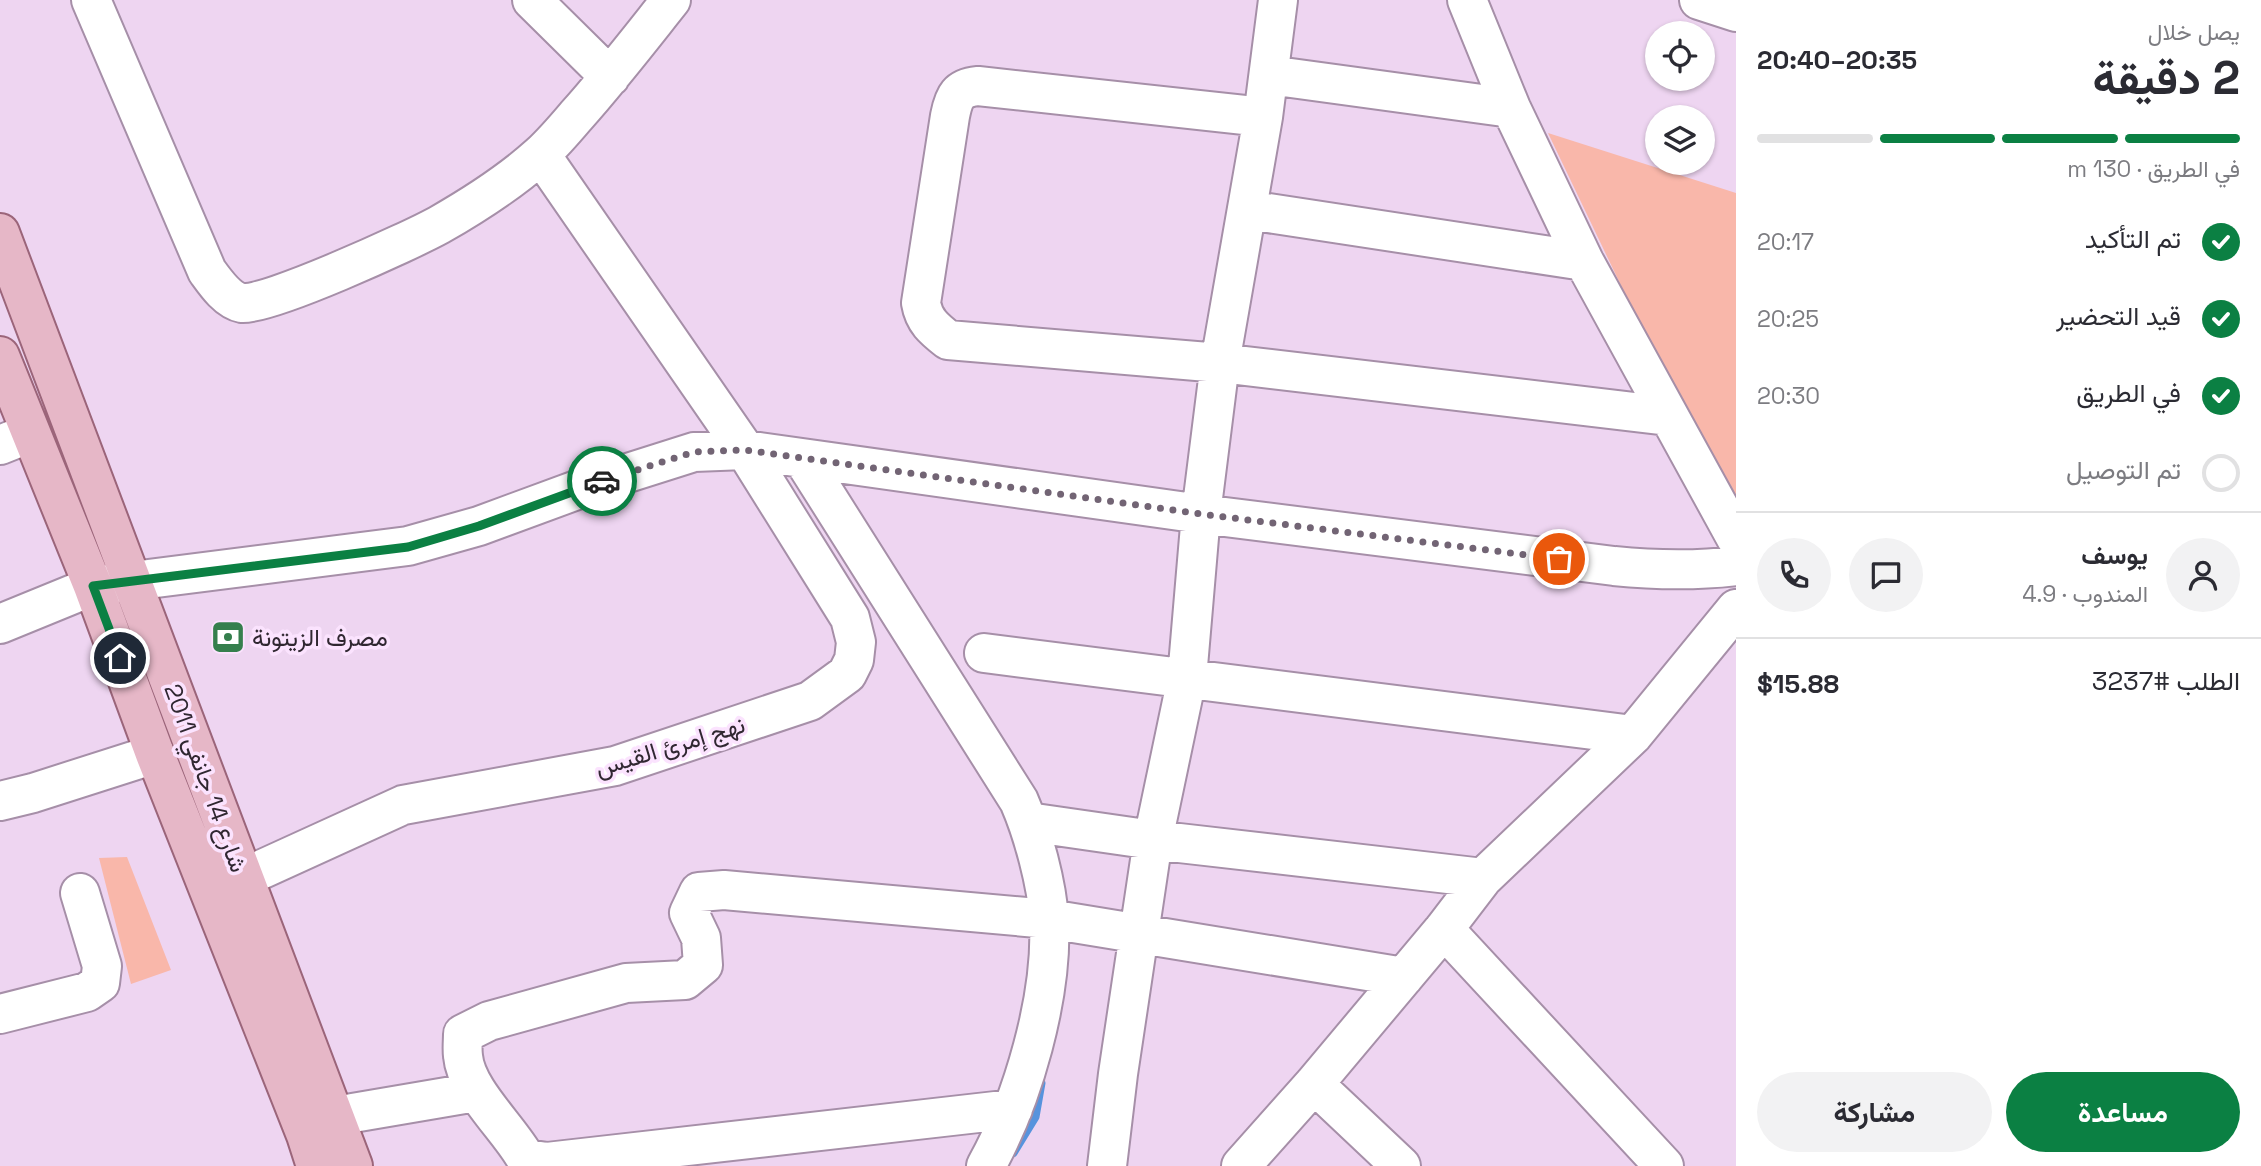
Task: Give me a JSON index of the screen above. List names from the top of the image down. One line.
{"streets":{"main road":["شارع 14 جانفي 2011"],"street":["نهج إمرئ القيس"]},"crossings":[["نهج إمرئ القيس","شارع 14 جانفي 2011"]],"places":{"bank":["مصرف الزيتونة"]},"page":{"heading":["2 دقيقة","يصل خلال","20:35–20:40"],"panel":["يوسف","المندوب · 4.9","الطلب #3237","$15.88"],"bar":"في الطريق · 130 m","list":[["تم التأكيد","20:17"],["قيد التحضير","20:25"],["في الطريق","20:30"],"تم التوصيل"],"buttons":["مساعدة","مشاركة"]}}
